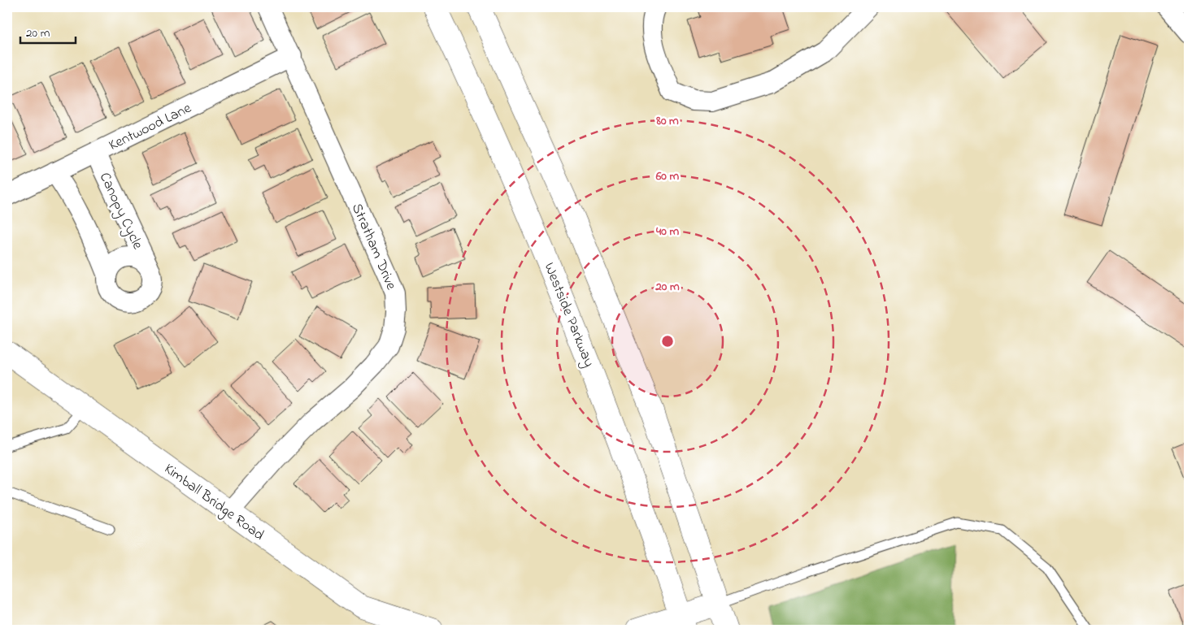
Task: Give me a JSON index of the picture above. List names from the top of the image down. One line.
{"streets":{"main road":["Westside Parkway","Kimball Bridge Road"],"street":["Kentwood Lane","Canopy Cycle","Stratham Drive"]},"crossings":[["Kentwood Lane","Canopy Cycle"],["Kentwood Lane","Stratham Drive"],["Stratham Drive","Kimball Bridge Road"]],"scale_bar":"20 m","rings":["80 m","60 m","40 m","20 m"]}
